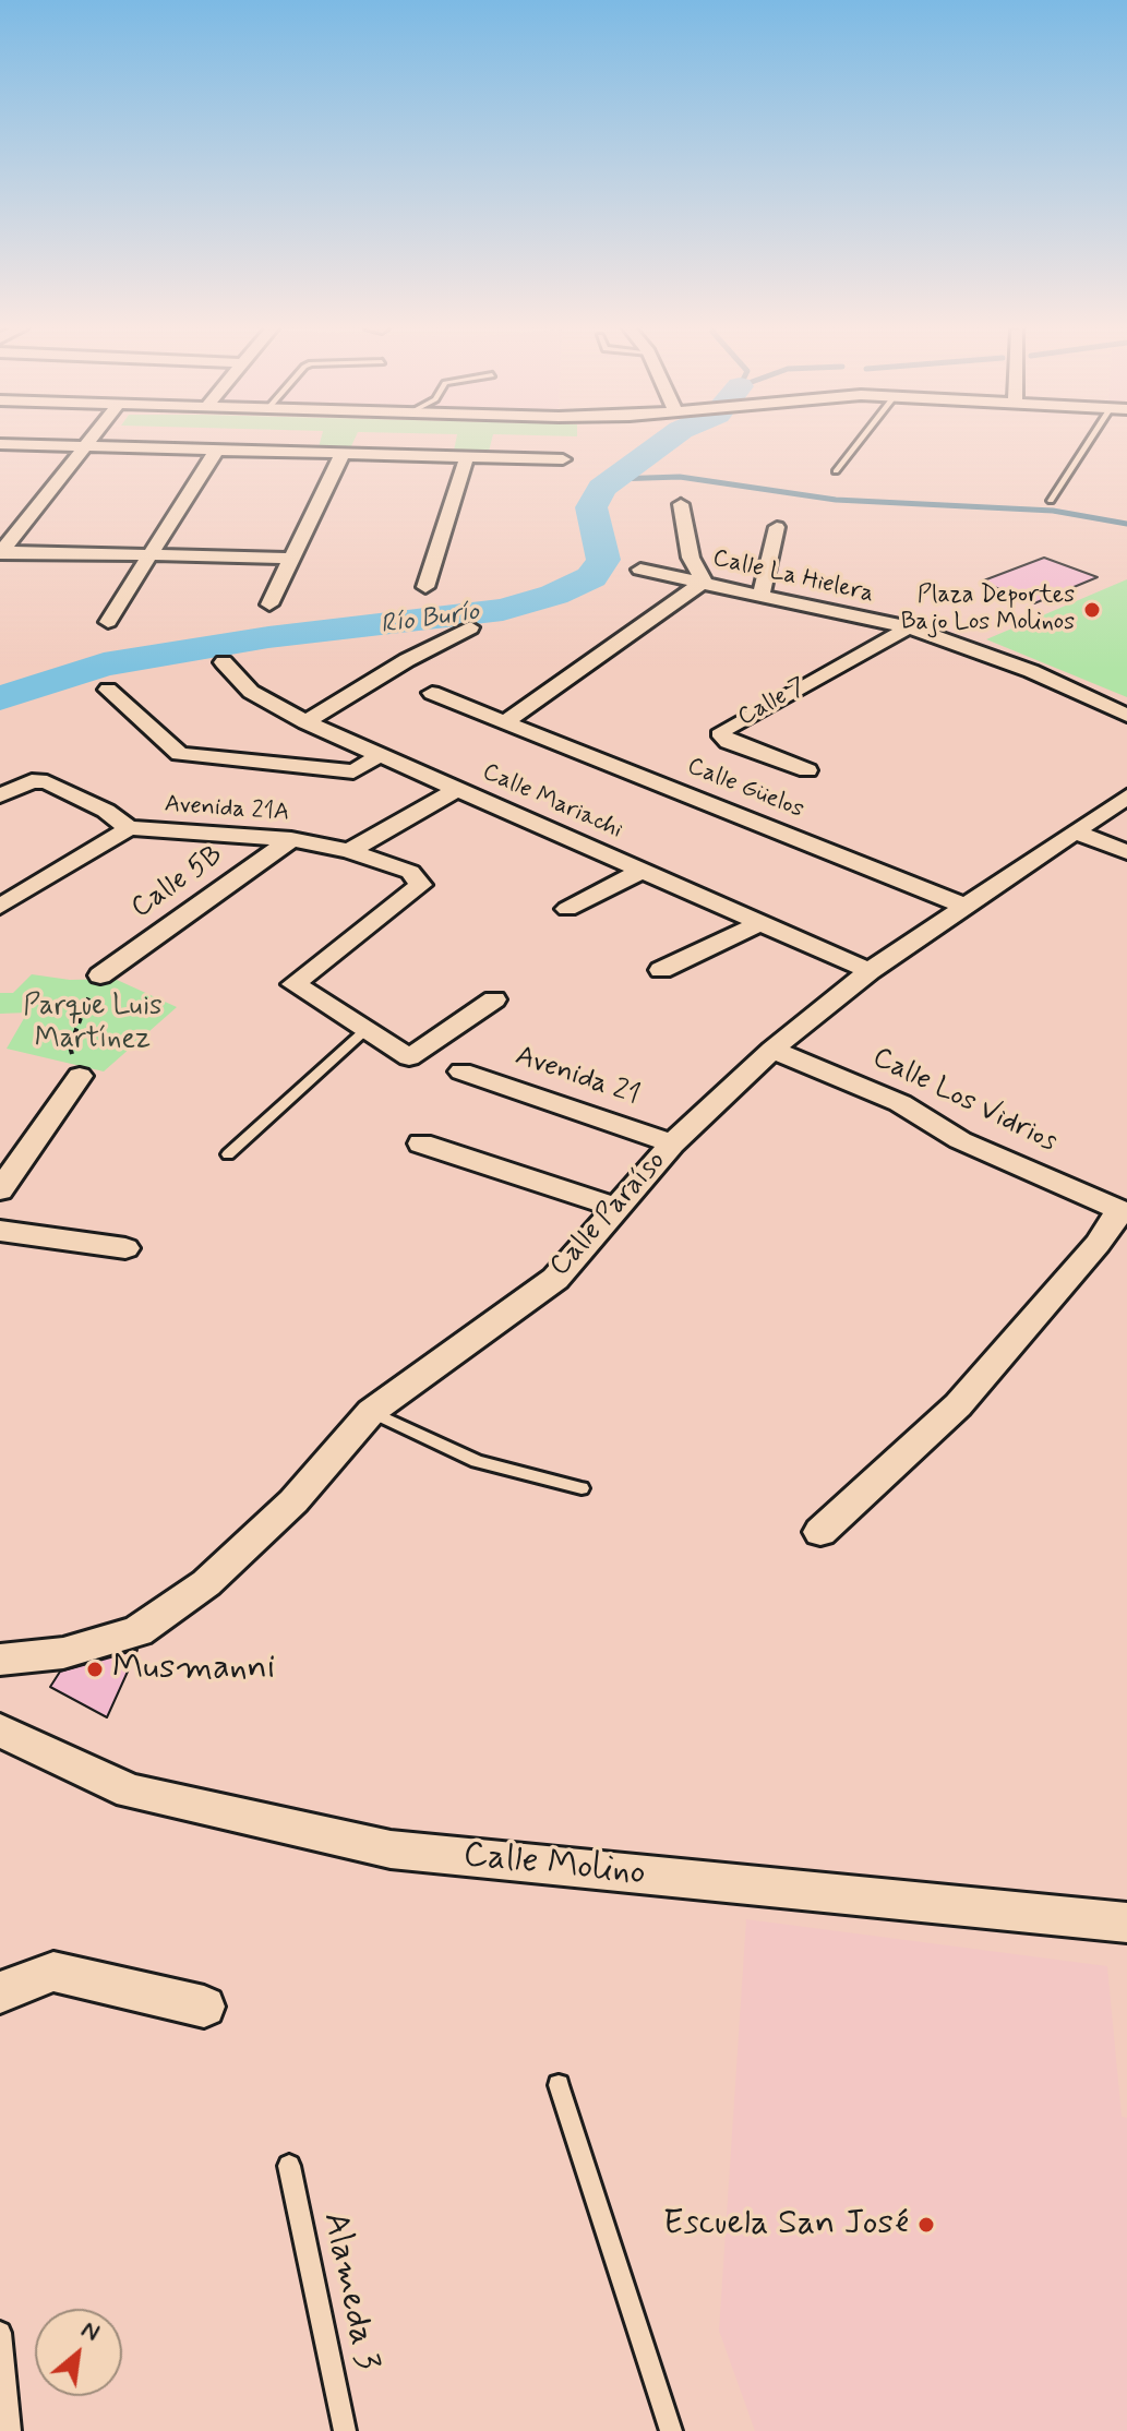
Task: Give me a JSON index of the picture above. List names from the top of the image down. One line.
{"streets":{"street":["Calle La Hielera","Calle 7","Calle Güelos","Calle Mariachi","Avenida 21A","Calle 5B","Avenida 21","Calle Los Vidrios","Calle Paraíso","Calle Molino"],"lane":["Alameda 3"]},"crossings":[["Calle La Hielera","Calle 7"],["Calle Güelos","Calle Paraíso"],["Calle Mariachi","Calle Paraíso"],["Avenida 21A","Calle 5B"],["Avenida 21","Calle Paraíso"],["Calle Los Vidrios","Calle Paraíso"]],"water":["Río Burío"],"parks":["Parque Luis Martínez"],"places":["Plaza Deportes Bajo Los Molinos","Musmanni","Escuela San José"],"north":"top right"}
